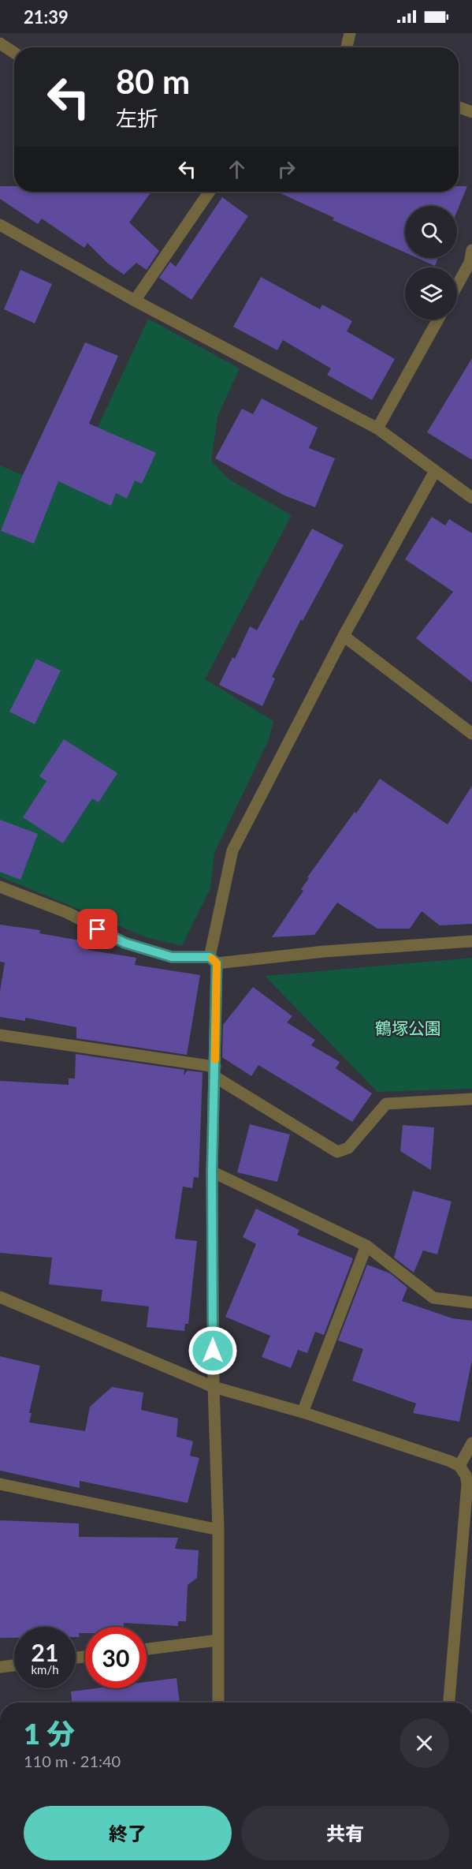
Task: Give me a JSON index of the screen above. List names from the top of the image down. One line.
{"parks":["鶴塚公園"],"page":{"status":"21:39","turn":["80 m","左折"],"speed":"21 km/h","limit":"30","heading":["1 分","110 m · 21:40"],"buttons":["終了","共有"]}}
